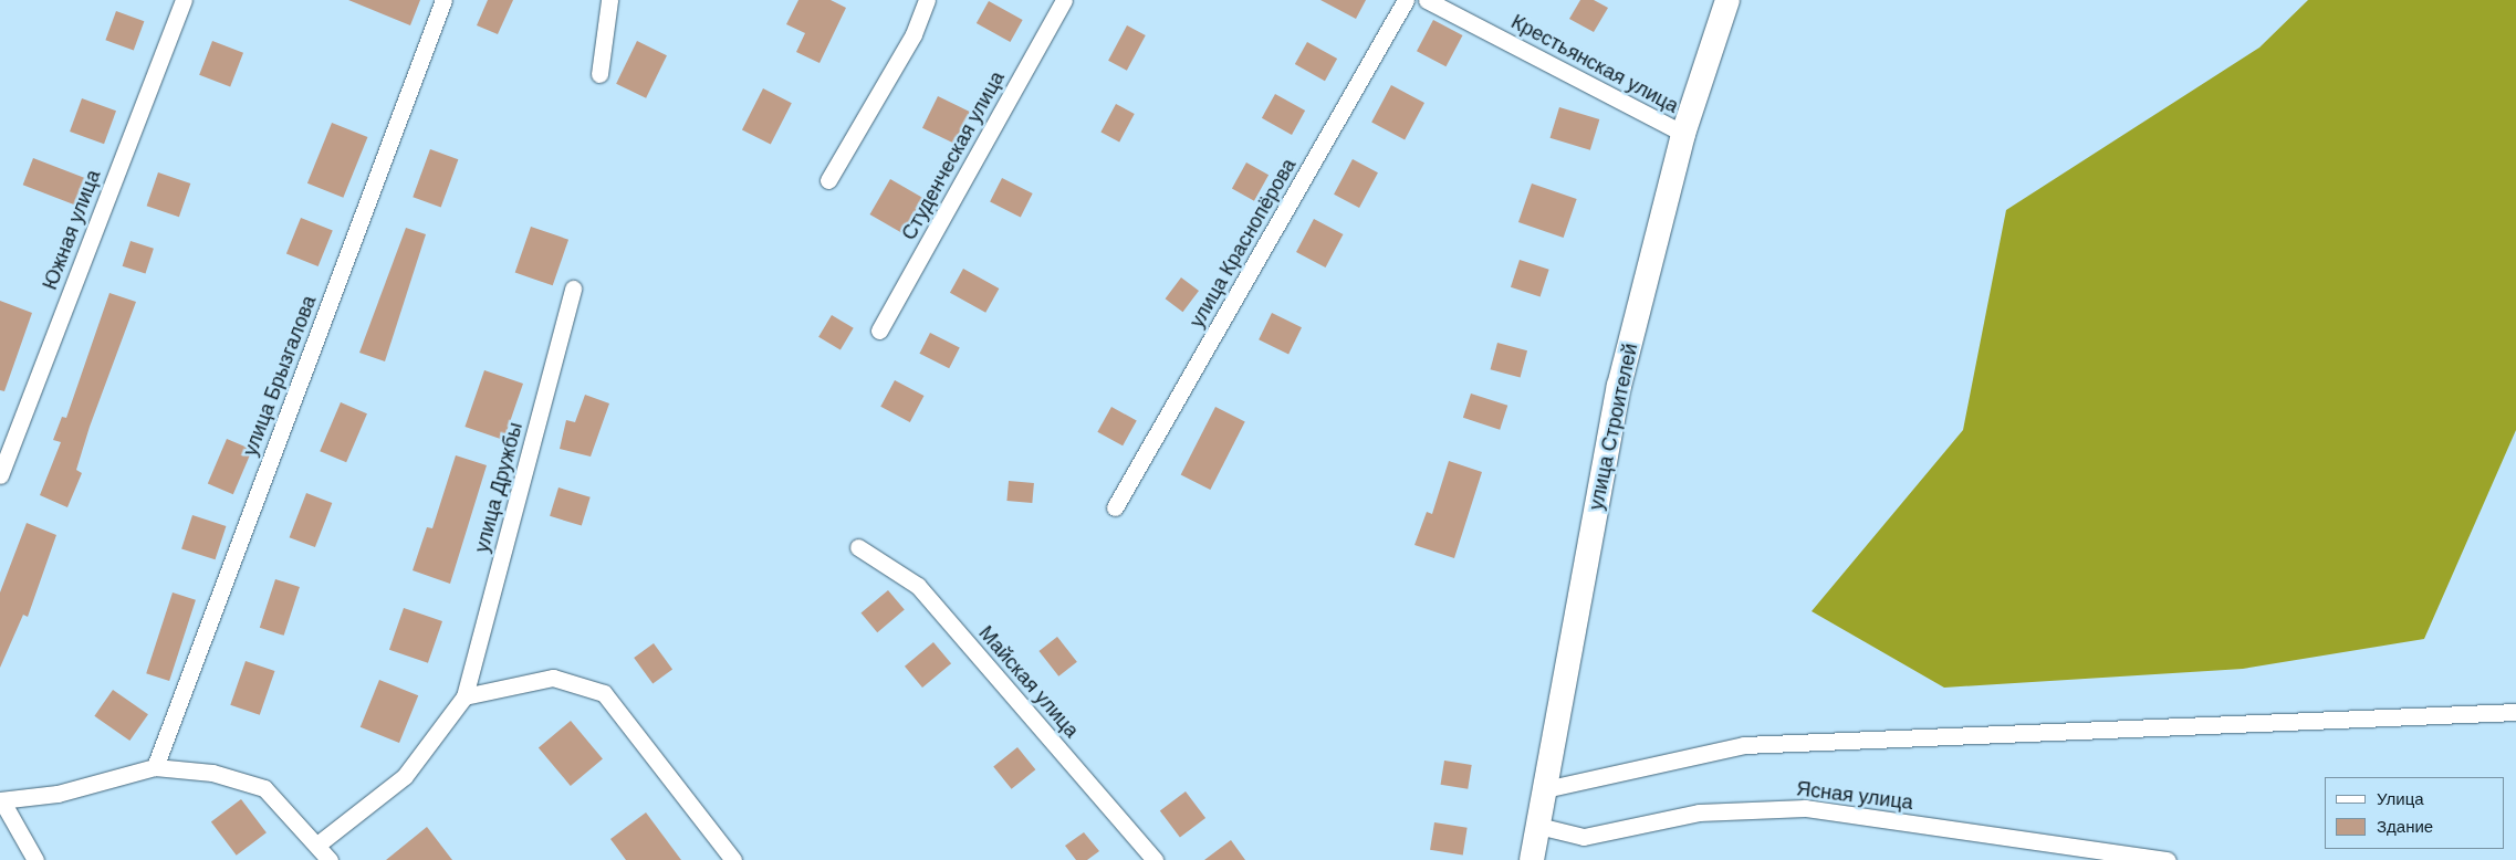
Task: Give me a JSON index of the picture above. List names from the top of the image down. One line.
{"streets":{"street":["Крестьянская улица","Студенческая улица","Южная улица","улица Краснопёрова","улица Брызгалова","улица Строителей","улица Дружбы","Майская улица","Ясная улица"]},"crossings":[["Крестьянская улица","улица Строителей"],["улица Строителей","Ясная улица"]],"legend":["Улица","Здание"]}
